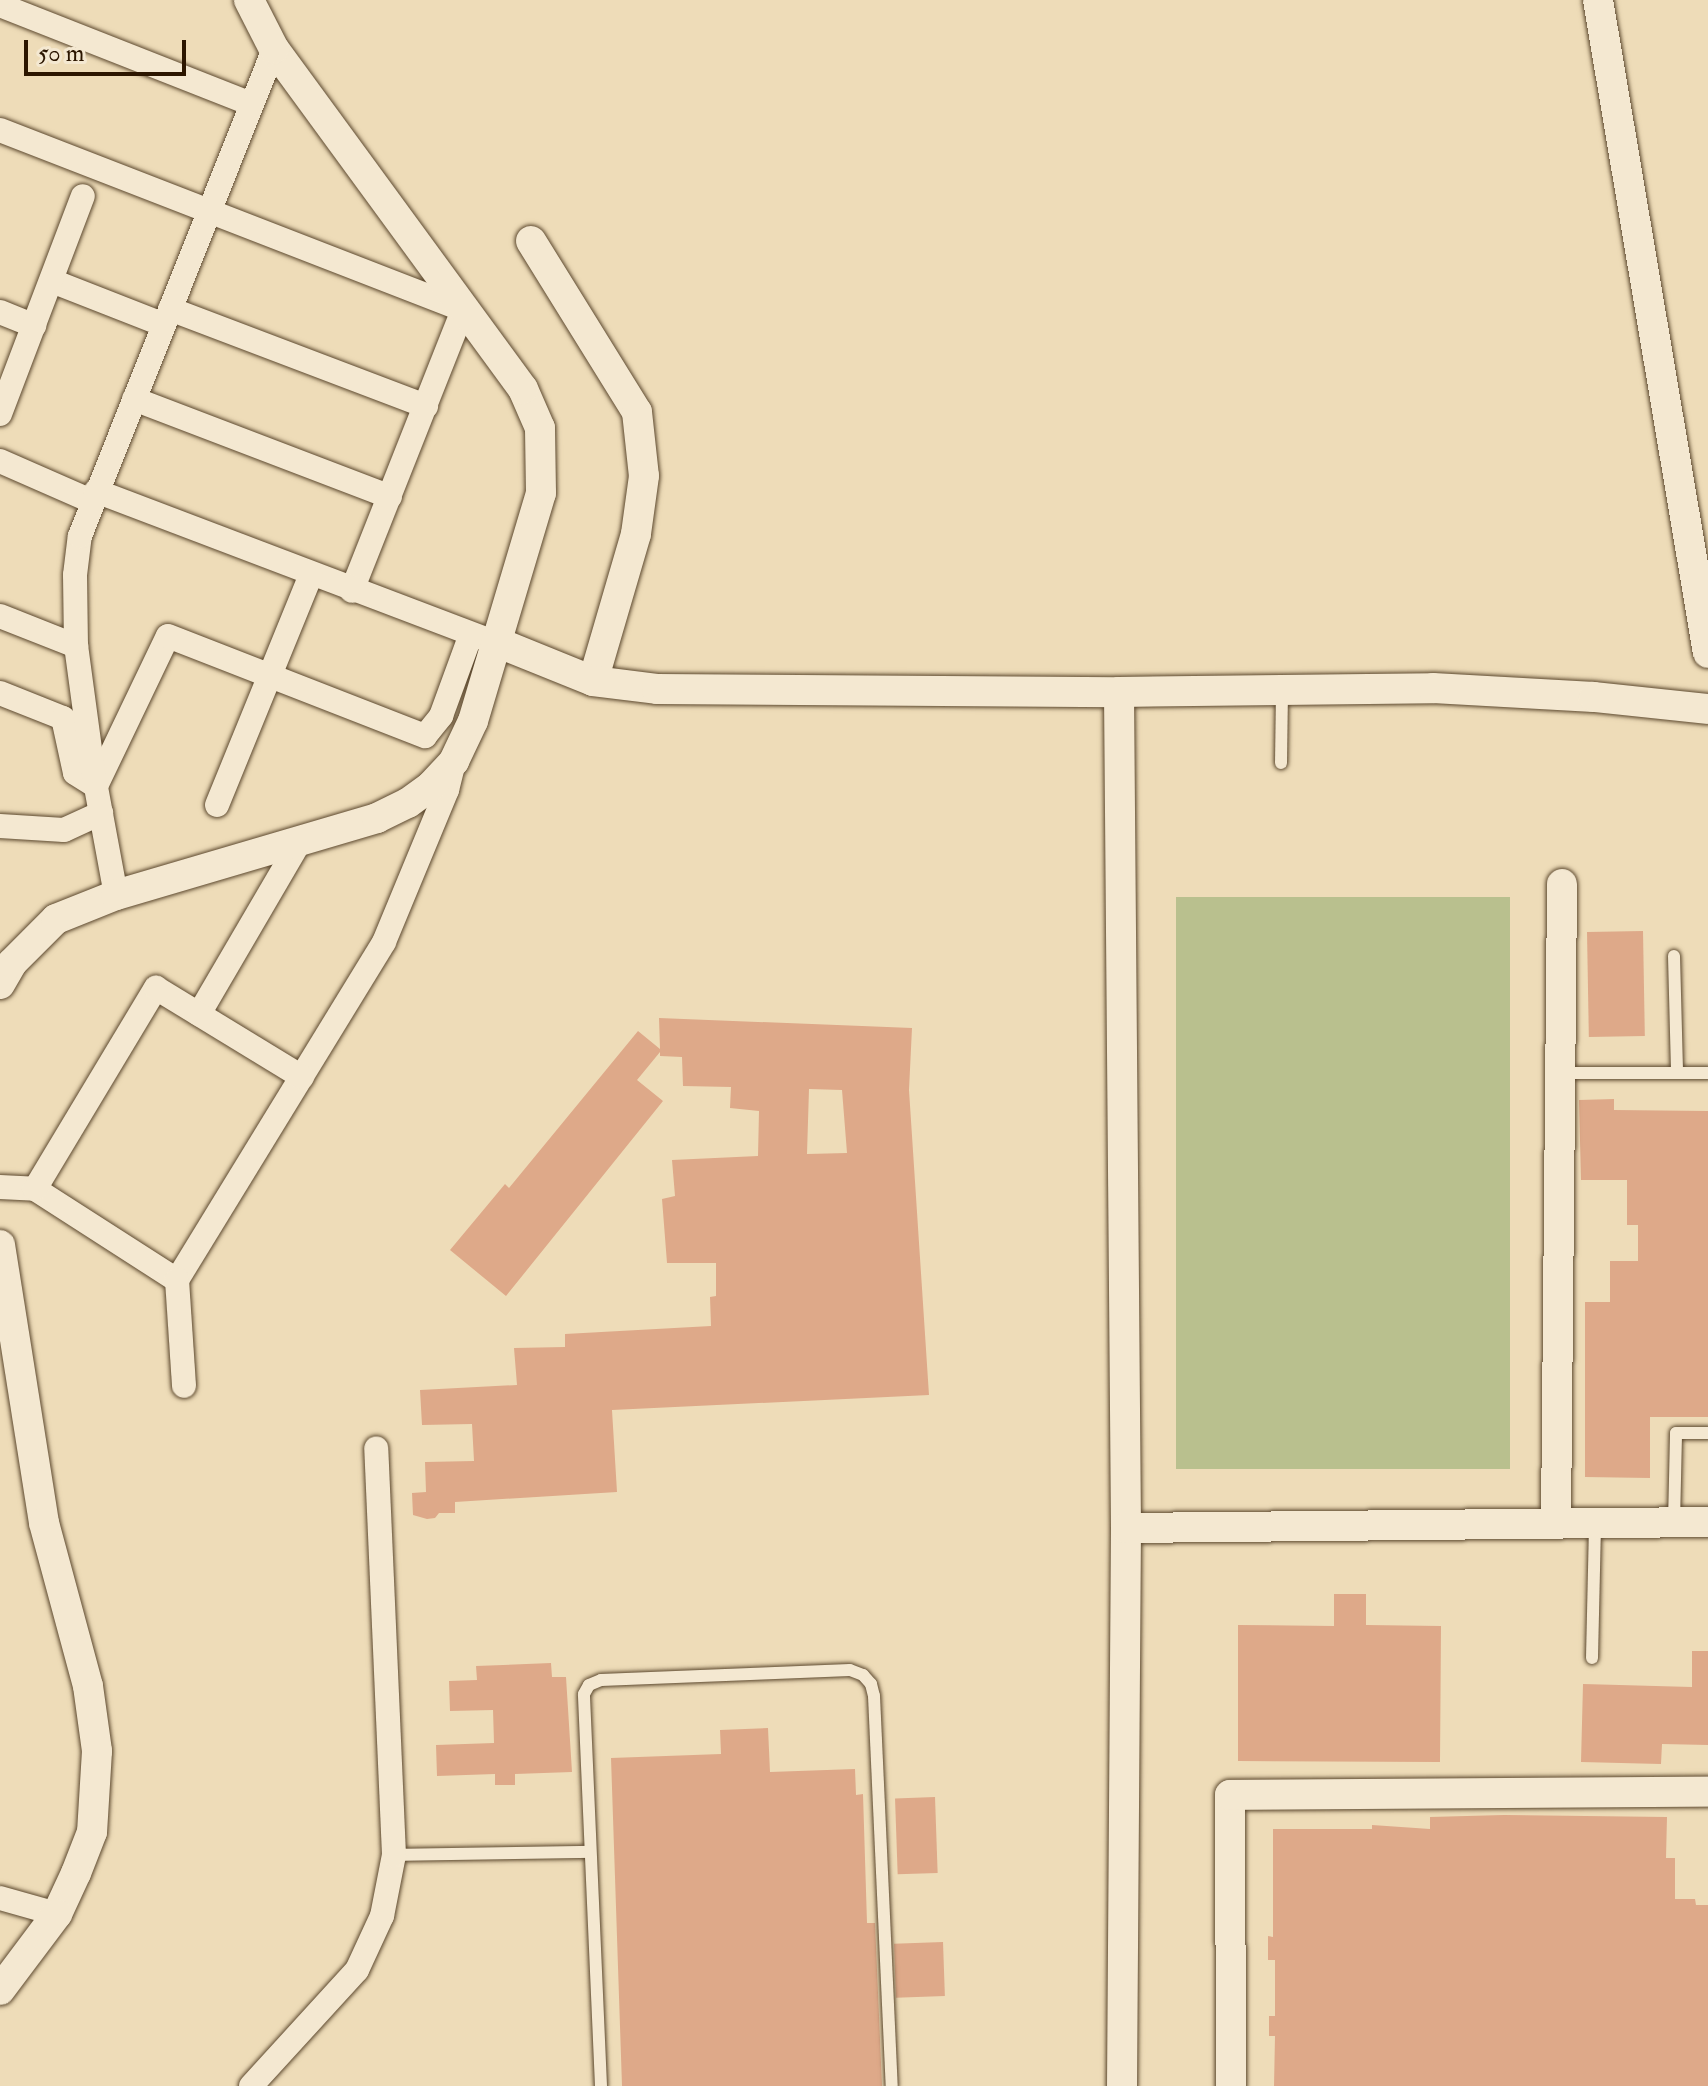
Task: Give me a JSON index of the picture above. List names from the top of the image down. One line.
{"scale_bar":"50 m"}
